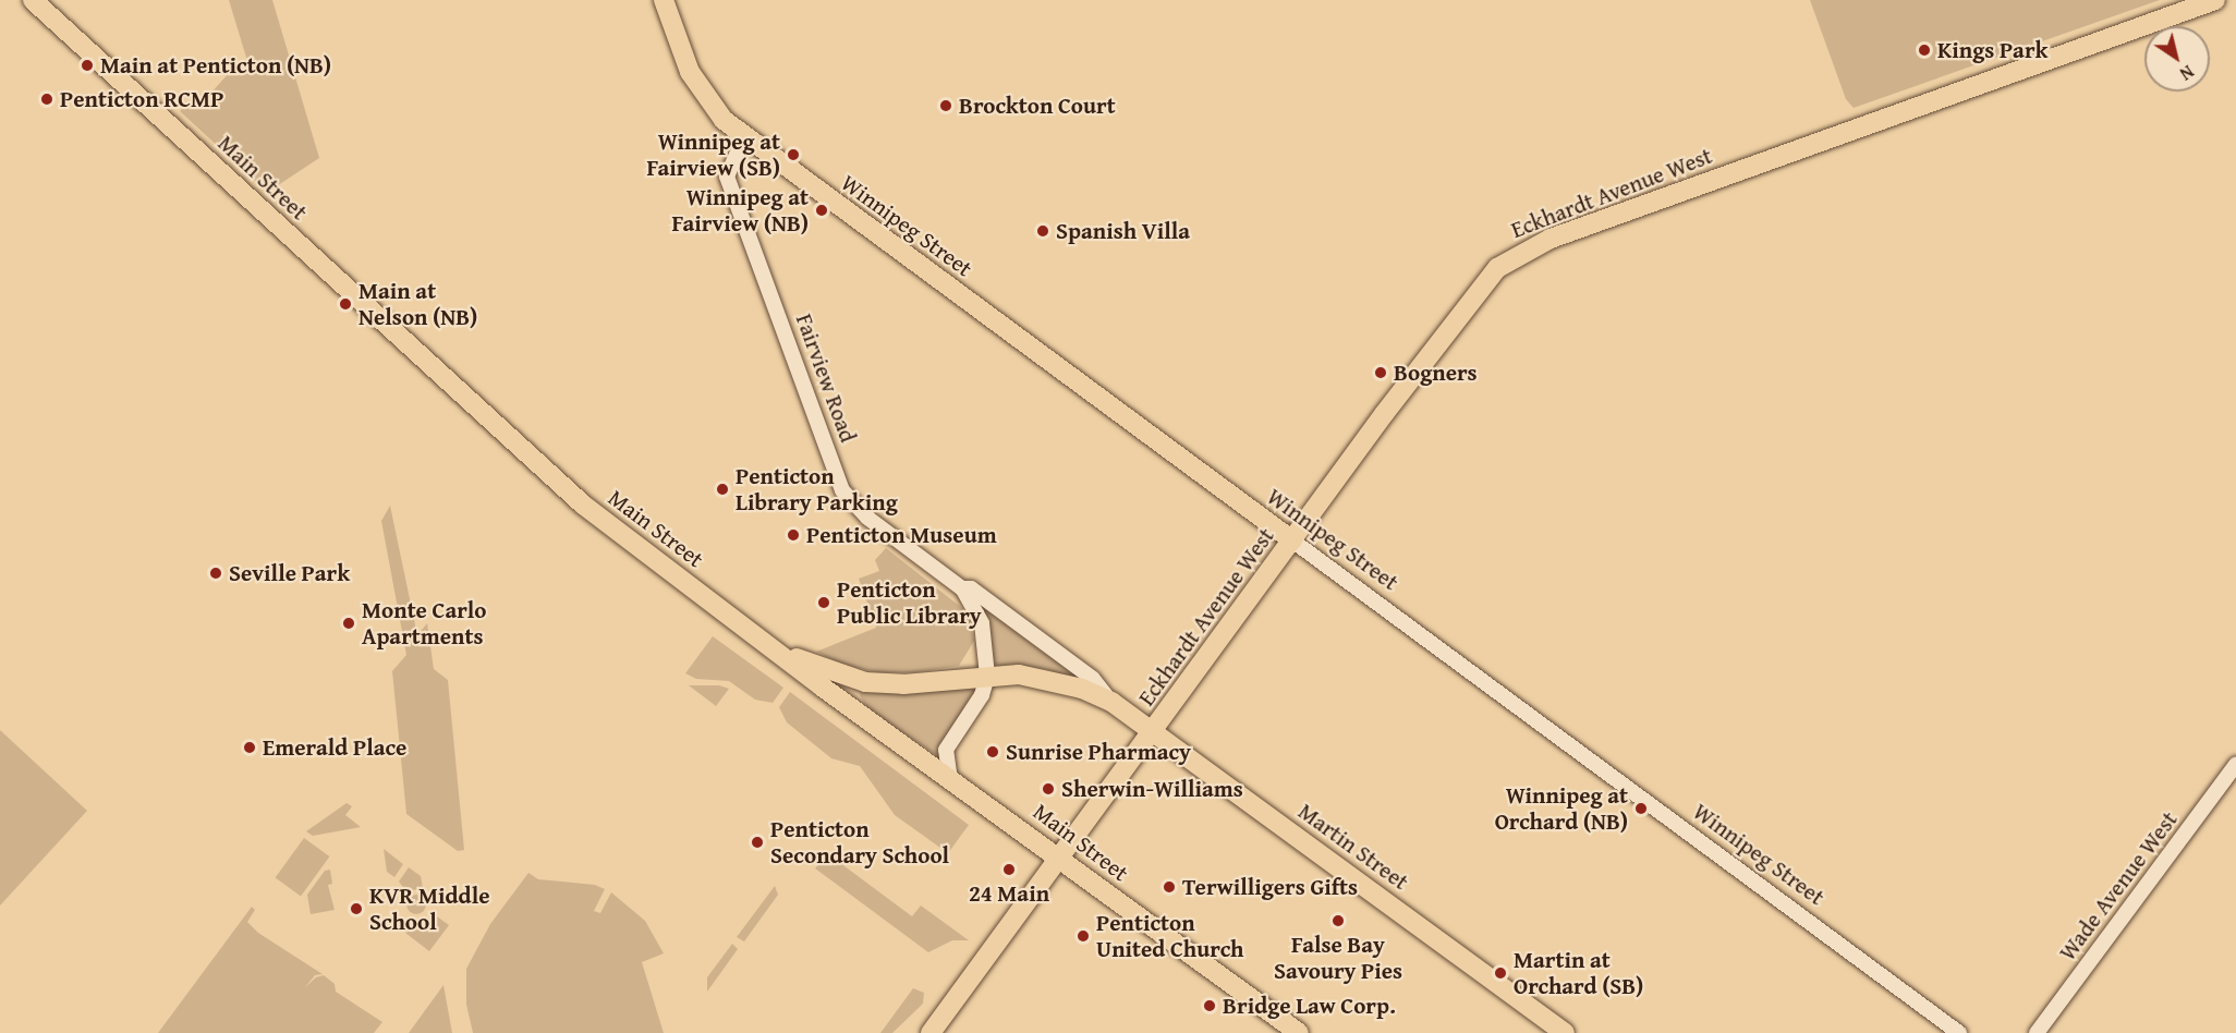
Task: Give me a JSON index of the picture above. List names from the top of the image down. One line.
{"streets":{"main road":["Main Street","Eckhardt Avenue West","Winnipeg Street","Martin Street"],"street":["Fairview Road","Wade Avenue West"]},"crossings":[["Main Street","Eckhardt Avenue West"],["Main Street","Martin Street"],["Eckhardt Avenue West","Winnipeg Street"],["Eckhardt Avenue West","Martin Street"],["Winnipeg Street","Fairview Road"],["Fairview Road","Martin Street"]],"places":["Kings Park","Main at Penticton (NB)","Penticton RCMP","Brockton Court","Winnipeg at Fairview (SB)","Winnipeg at Fairview (NB)","Spanish Villa","Main at Nelson (NB)","Bogners","Penticton Library Parking","Penticton Museum","Seville Park","Penticton Public Library","Monte Carlo Apartments","Emerald Place","Sunrise Pharmacy","Sherwin-Williams","Winnipeg at Orchard (NB)","Penticton Secondary School","24 Main","Terwilligers Gifts","KVR Middle School","False Bay Savoury Pies","Penticton United Church","Martin at Orchard (SB)","Bridge Law Corp."],"north":"bottom right"}
